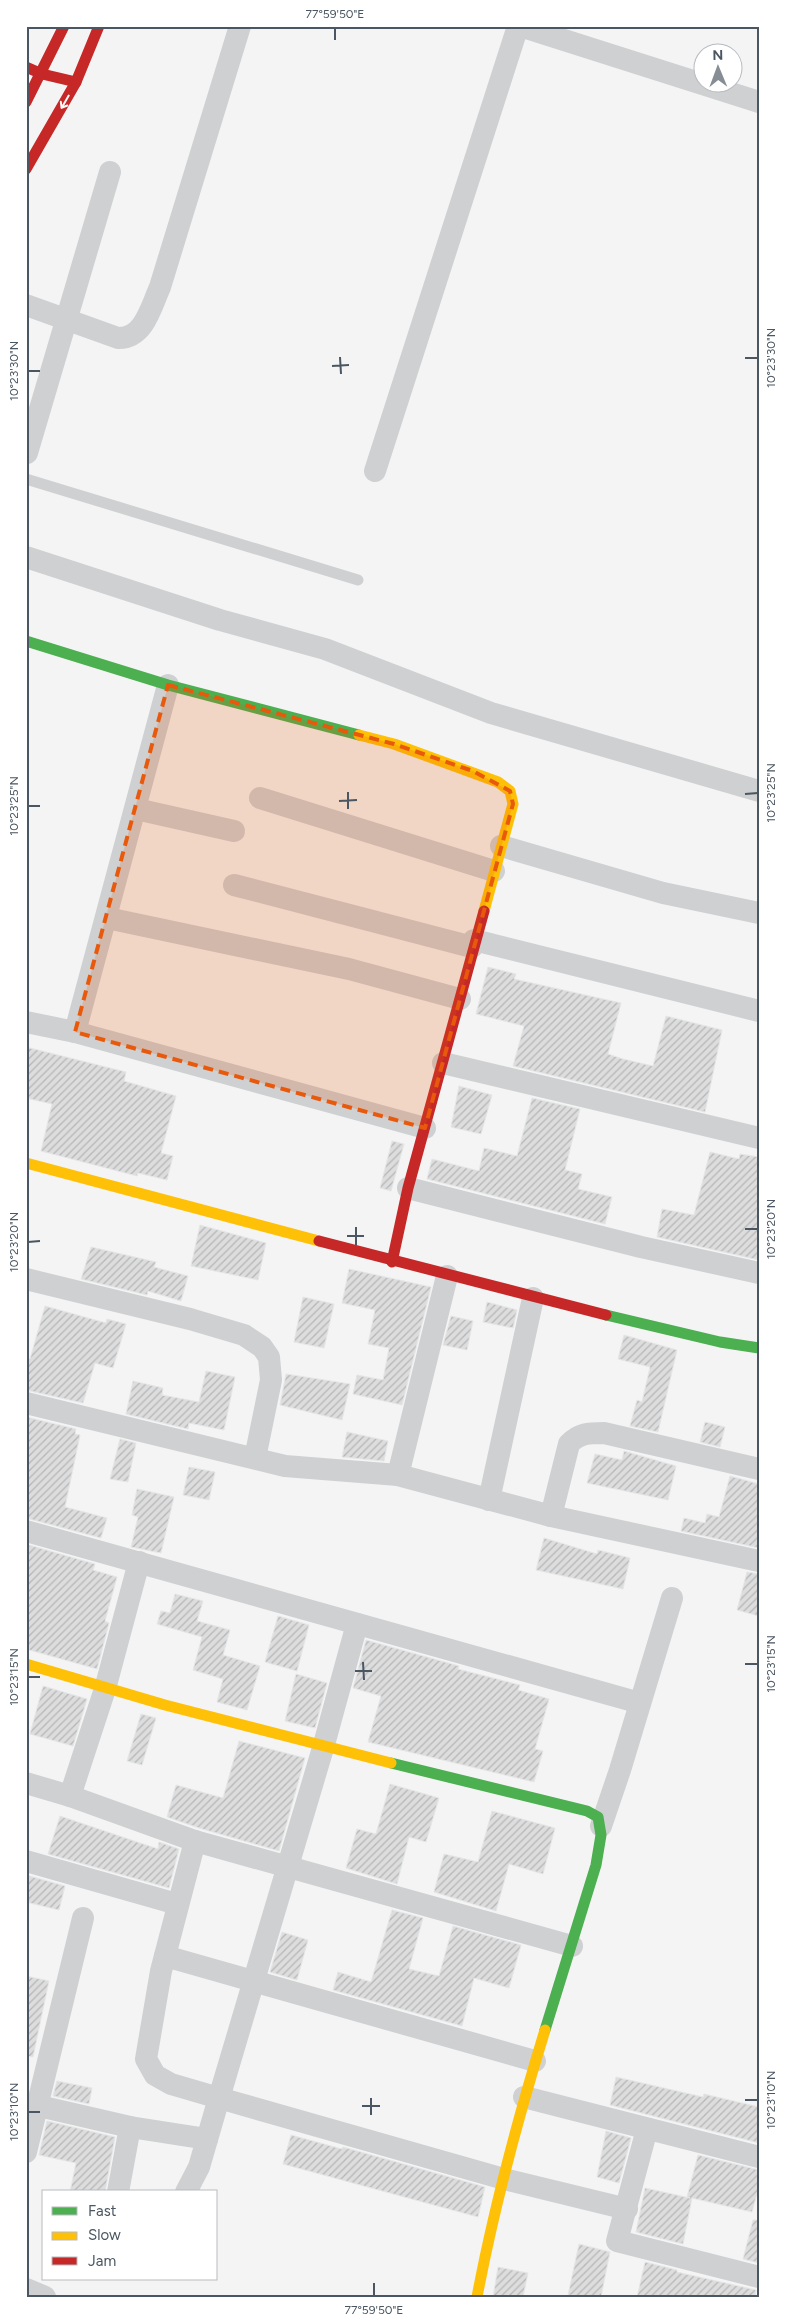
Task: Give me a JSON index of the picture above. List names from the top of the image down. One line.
{"legend":["Fast","Slow","Jam"],"north":"top","coordinates":["77°59'50\"E","10°23'30\"N","10°23'25\"N","10°23'20\"N","10°23'15\"N","10°23'10\"N"]}
